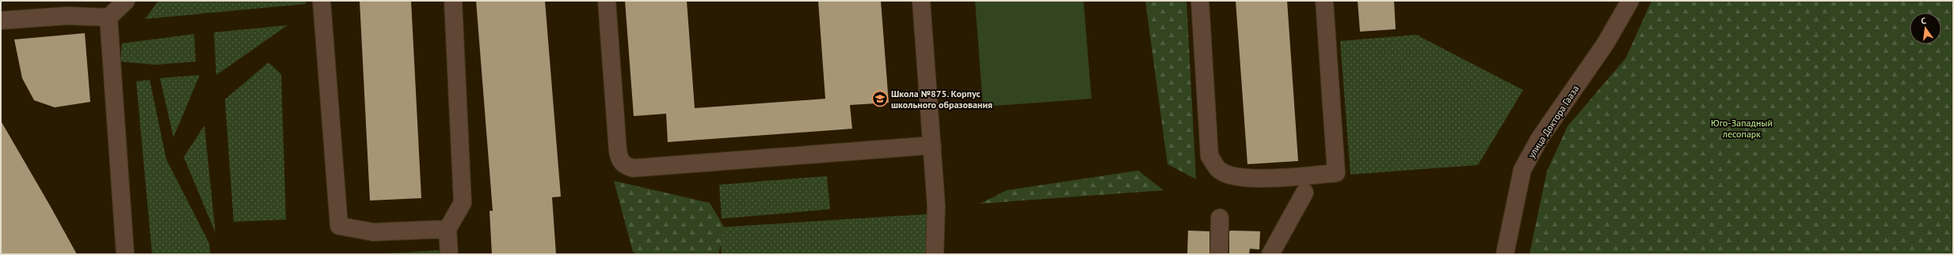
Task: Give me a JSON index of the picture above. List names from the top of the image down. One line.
{"streets":{"street":["улица Доктора Гааза"]},"parks":["Юго-Западный лесопарк"],"places":{"school or university":["Школа №875. Корпус школьного образования"]},"north":"top"}
